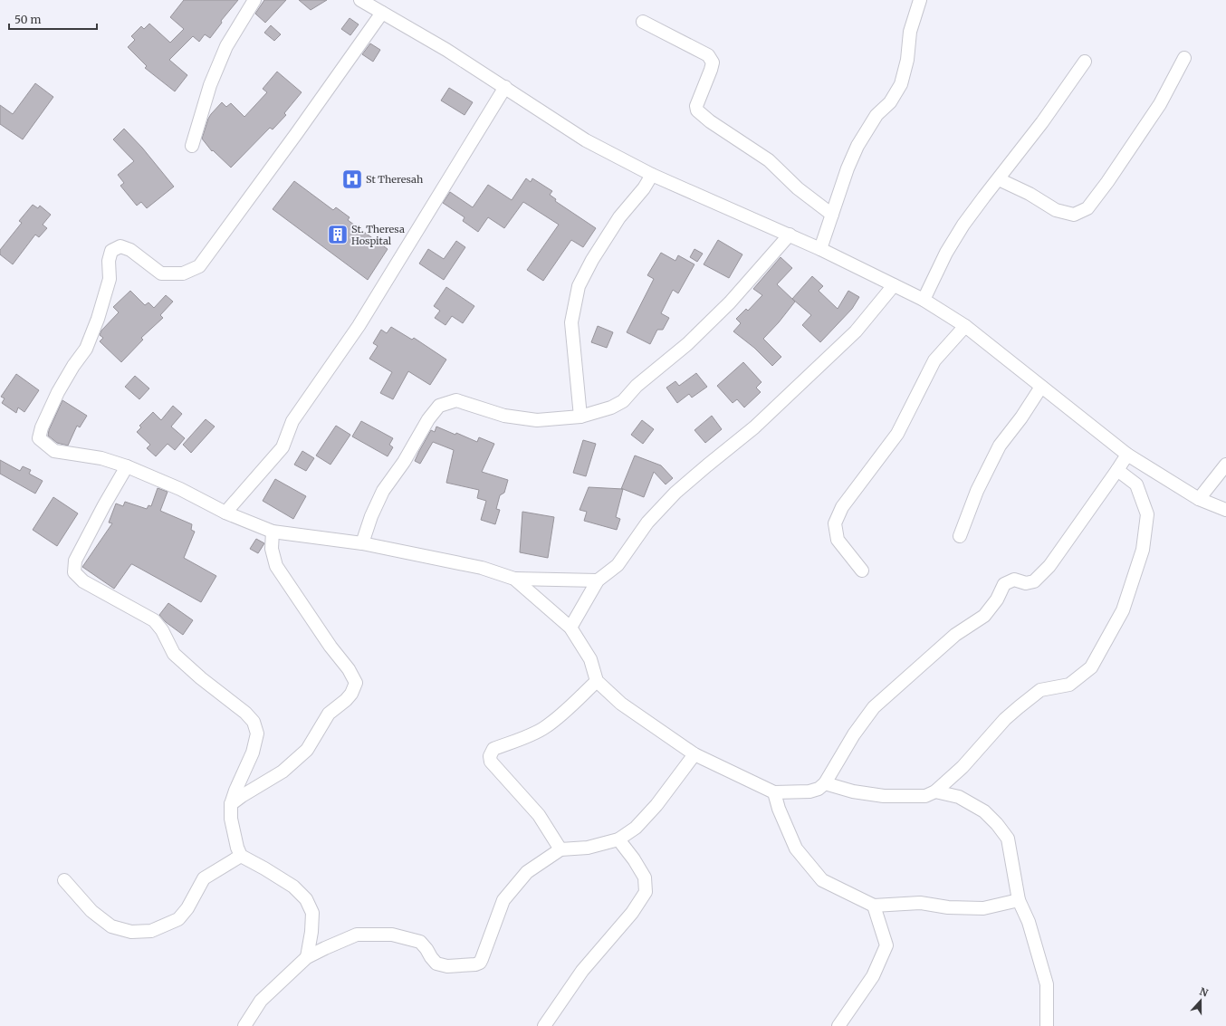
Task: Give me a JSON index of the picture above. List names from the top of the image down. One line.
{"places":{"hospital":["St Theresah"],"building":["St. Theresa Hospital"]},"scale_bar":"50 m","north":"top"}
